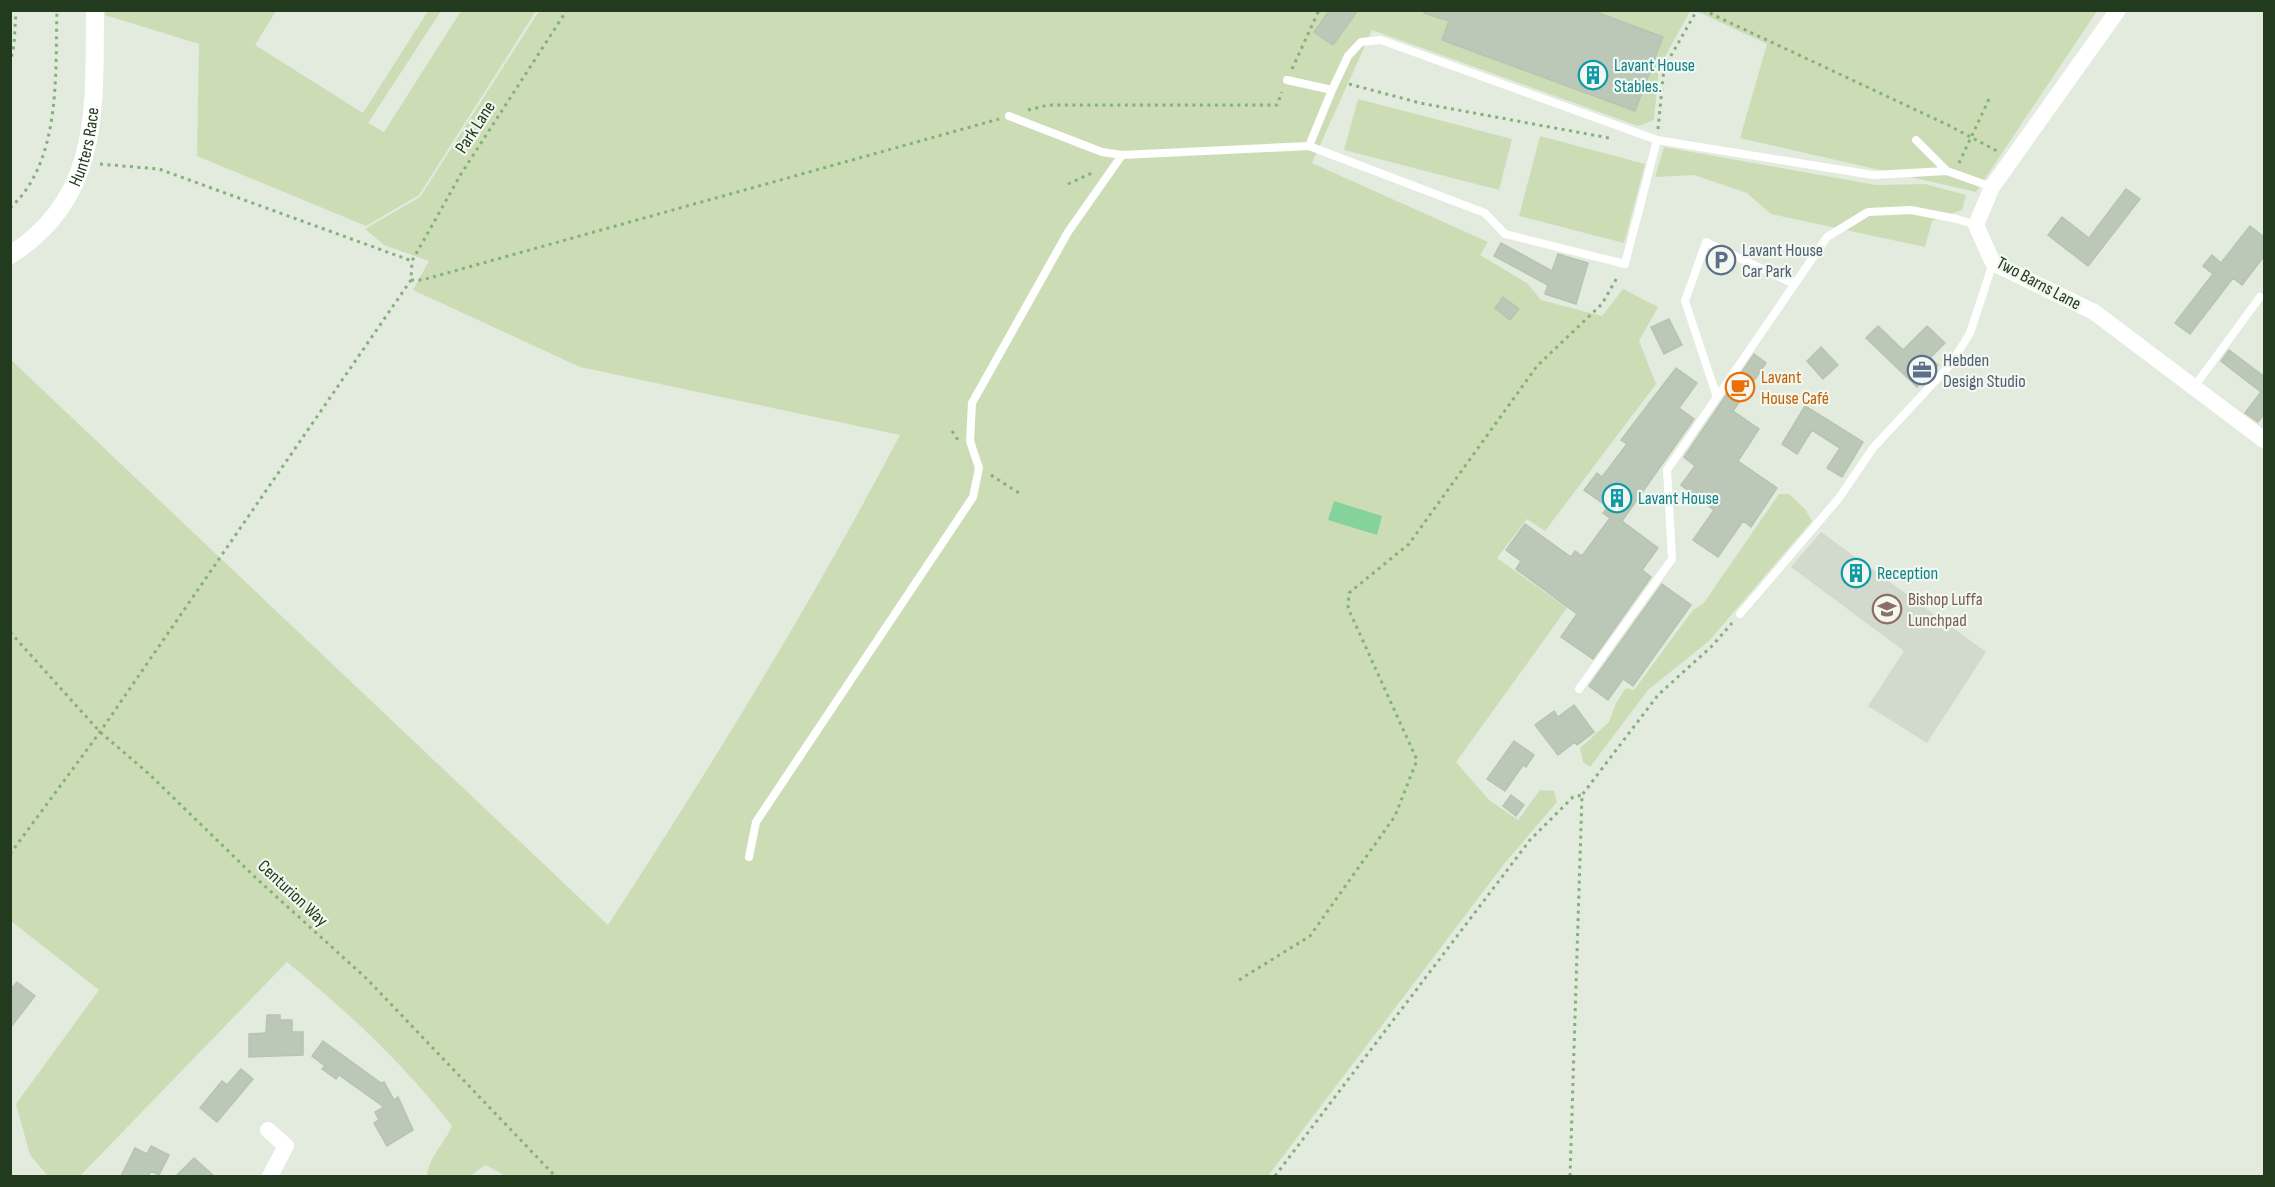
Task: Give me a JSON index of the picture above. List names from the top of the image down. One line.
{"streets":{"street":["Hunters Race","Two Barns Lane"],"path":["Park Lane","Centurion Way"]},"places":{"building":["Lavant House Stables.","Lavant House","Reception"],"parking":["Lavant House Car Park"],"office":["Hebden Design Studio"],"cafe":["Lavant House Café"],"school or university":["Bishop Luffa Lunchpad"]}}
